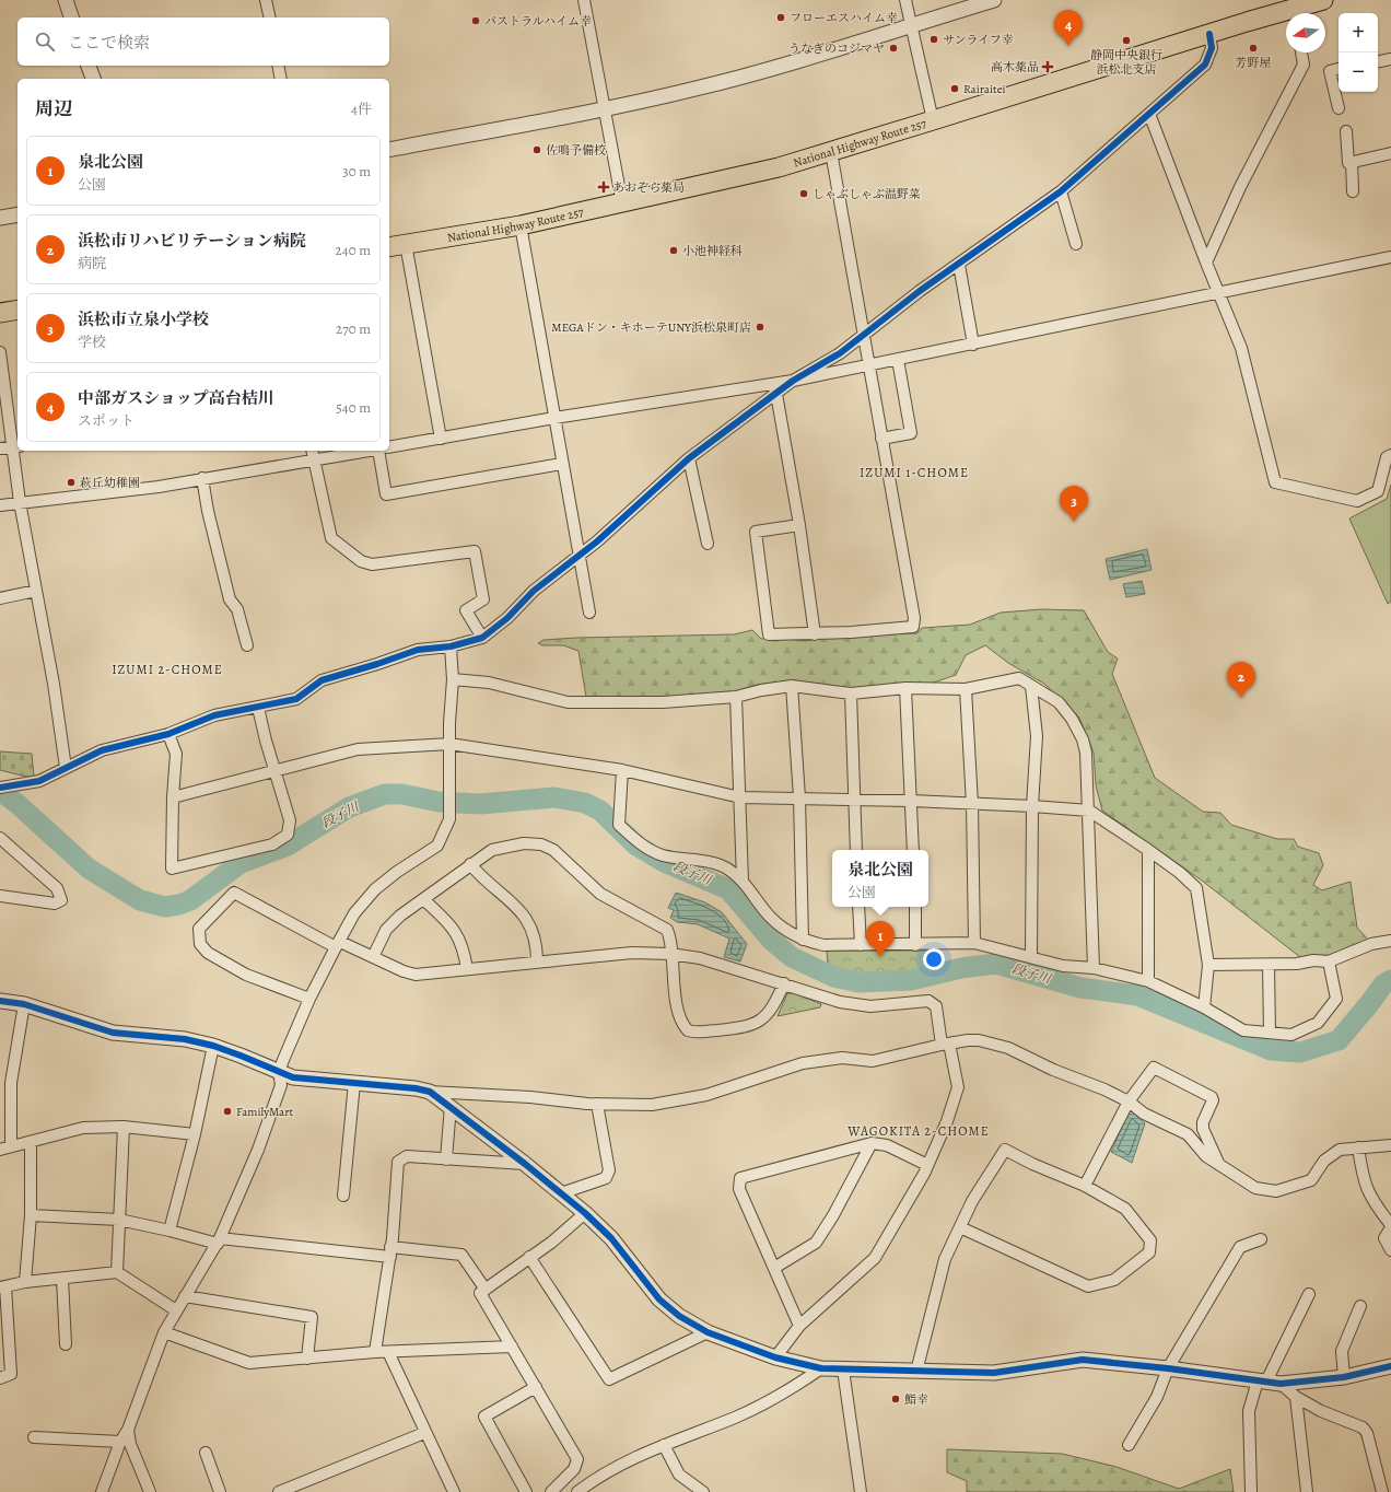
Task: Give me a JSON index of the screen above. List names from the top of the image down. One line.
{"streets":{"highway":["National Highway Route 257"]},"districts":["IZUMI 1-CHOME","IZUMI 2-CHOME","WAGOKITA 2-CHOME"],"water":["段子川"],"places":{"other":["フローエスハイム幸","パストラルハイム幸","サンライフ幸","静岡中央銀行 浜松北支店","うなぎのコジマヤ","芳野屋","Rairaitei","佐鳴予備校","しゃぶしゃぶ温野菜","小池神経科","MEGAドン・キホーテUNY浜松泉町店","萩丘幼稚園","FamilyMart","鮨幸"],"health":["高木薬品","あおぞら薬局"]},"north":"left","page":{"pins":["4","3","2","1"],"map_buttons":["+","−"],"search":"ここで検索","heading":["周辺","4件"],"list":[{"mark":"1","name":"泉北公園","note":"公園","value":"30 m"},{"mark":"2","name":"浜松市リハビリテーション病院","note":"病院","value":"240 m"},{"mark":"3","name":"浜松市立泉小学校","note":"学校","value":"270 m"},{"mark":"4","name":"中部ガスショップ高台桔川","note":"スポット","value":"540 m"}],"popup":["泉北公園","公園"]}}
